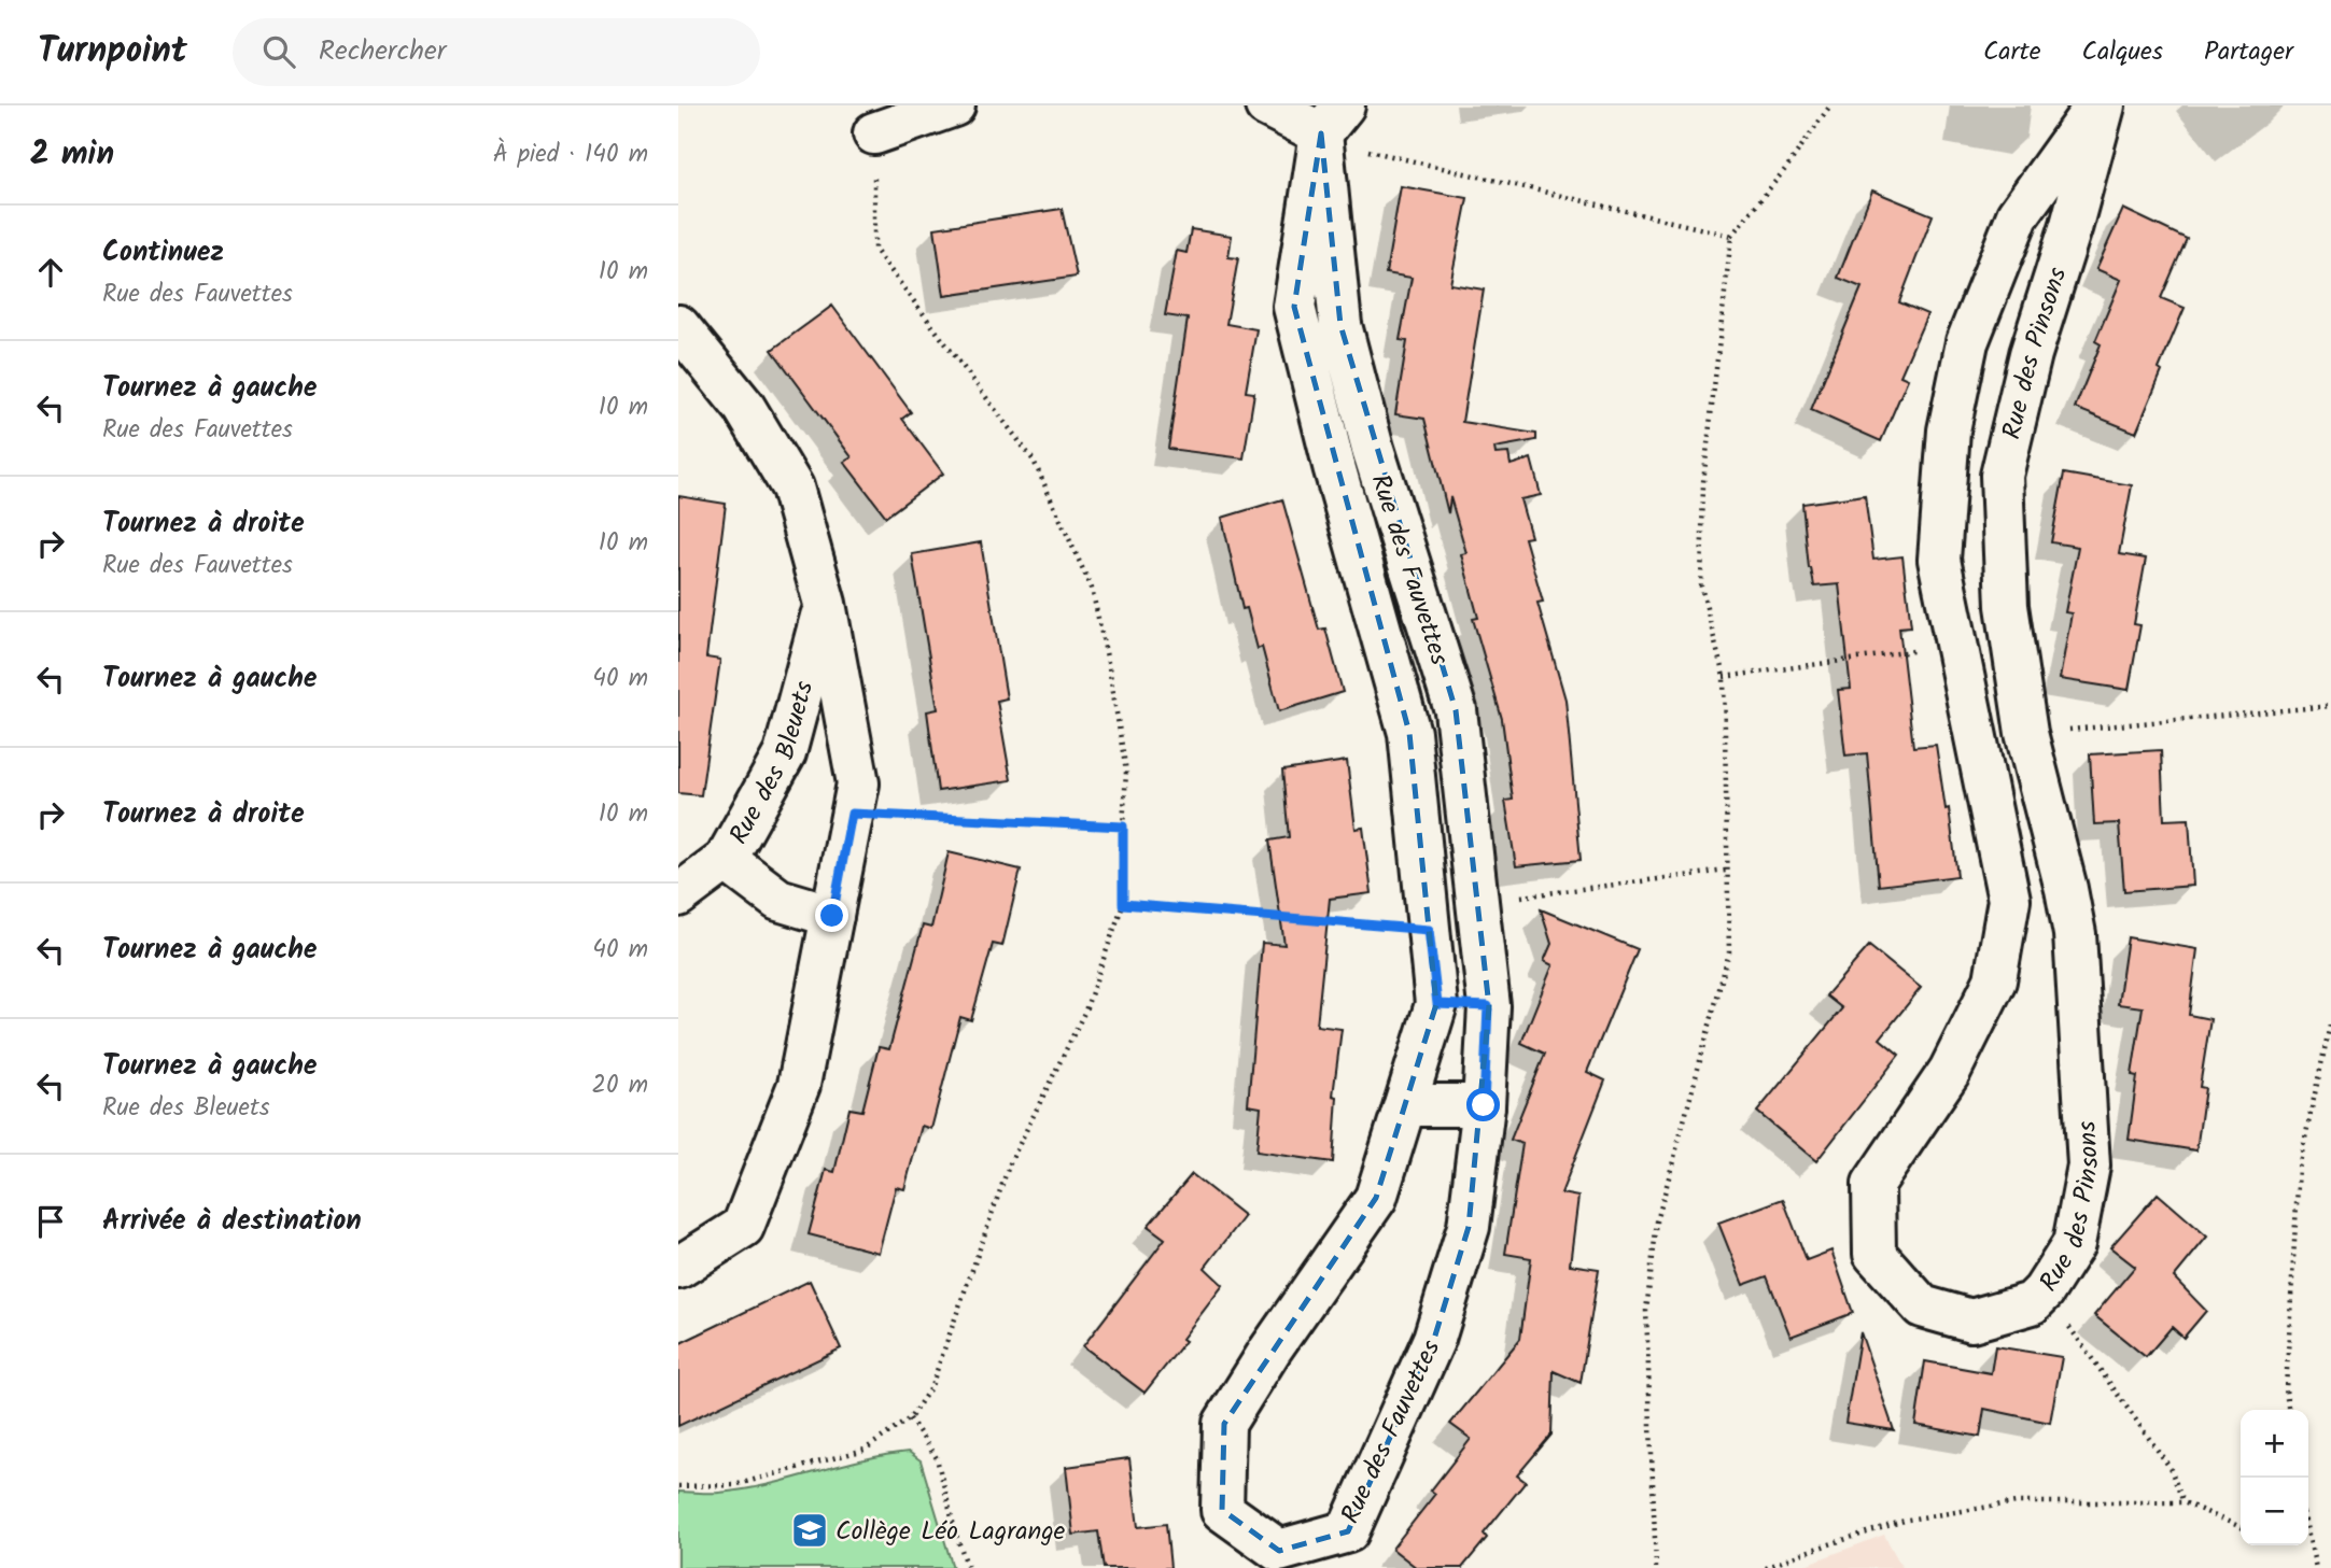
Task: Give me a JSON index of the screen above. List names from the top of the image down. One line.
{"streets":{"street":["Rue des Pinsons","Rue des Fauvettes","Rue des Bleuets"]},"places":{"school or university":["Collège Léo Lagrange"]},"page":{"header":"Turnpoint","search":"Rechercher","nav":["Carte","Calques","Partager"],"heading":["2 min","À pied · 140 m"],"list":[["Continuez","Rue des Fauvettes","10 m"],["Tournez à gauche","Rue des Fauvettes","10 m"],["Tournez à droite","Rue des Fauvettes","10 m"],["Tournez à gauche","40 m"],["Tournez à droite","10 m"],["Tournez à gauche","40 m"],["Tournez à gauche","Rue des Bleuets","20 m"],"Arrivée à destination"],"map_buttons":["+","−"]}}
